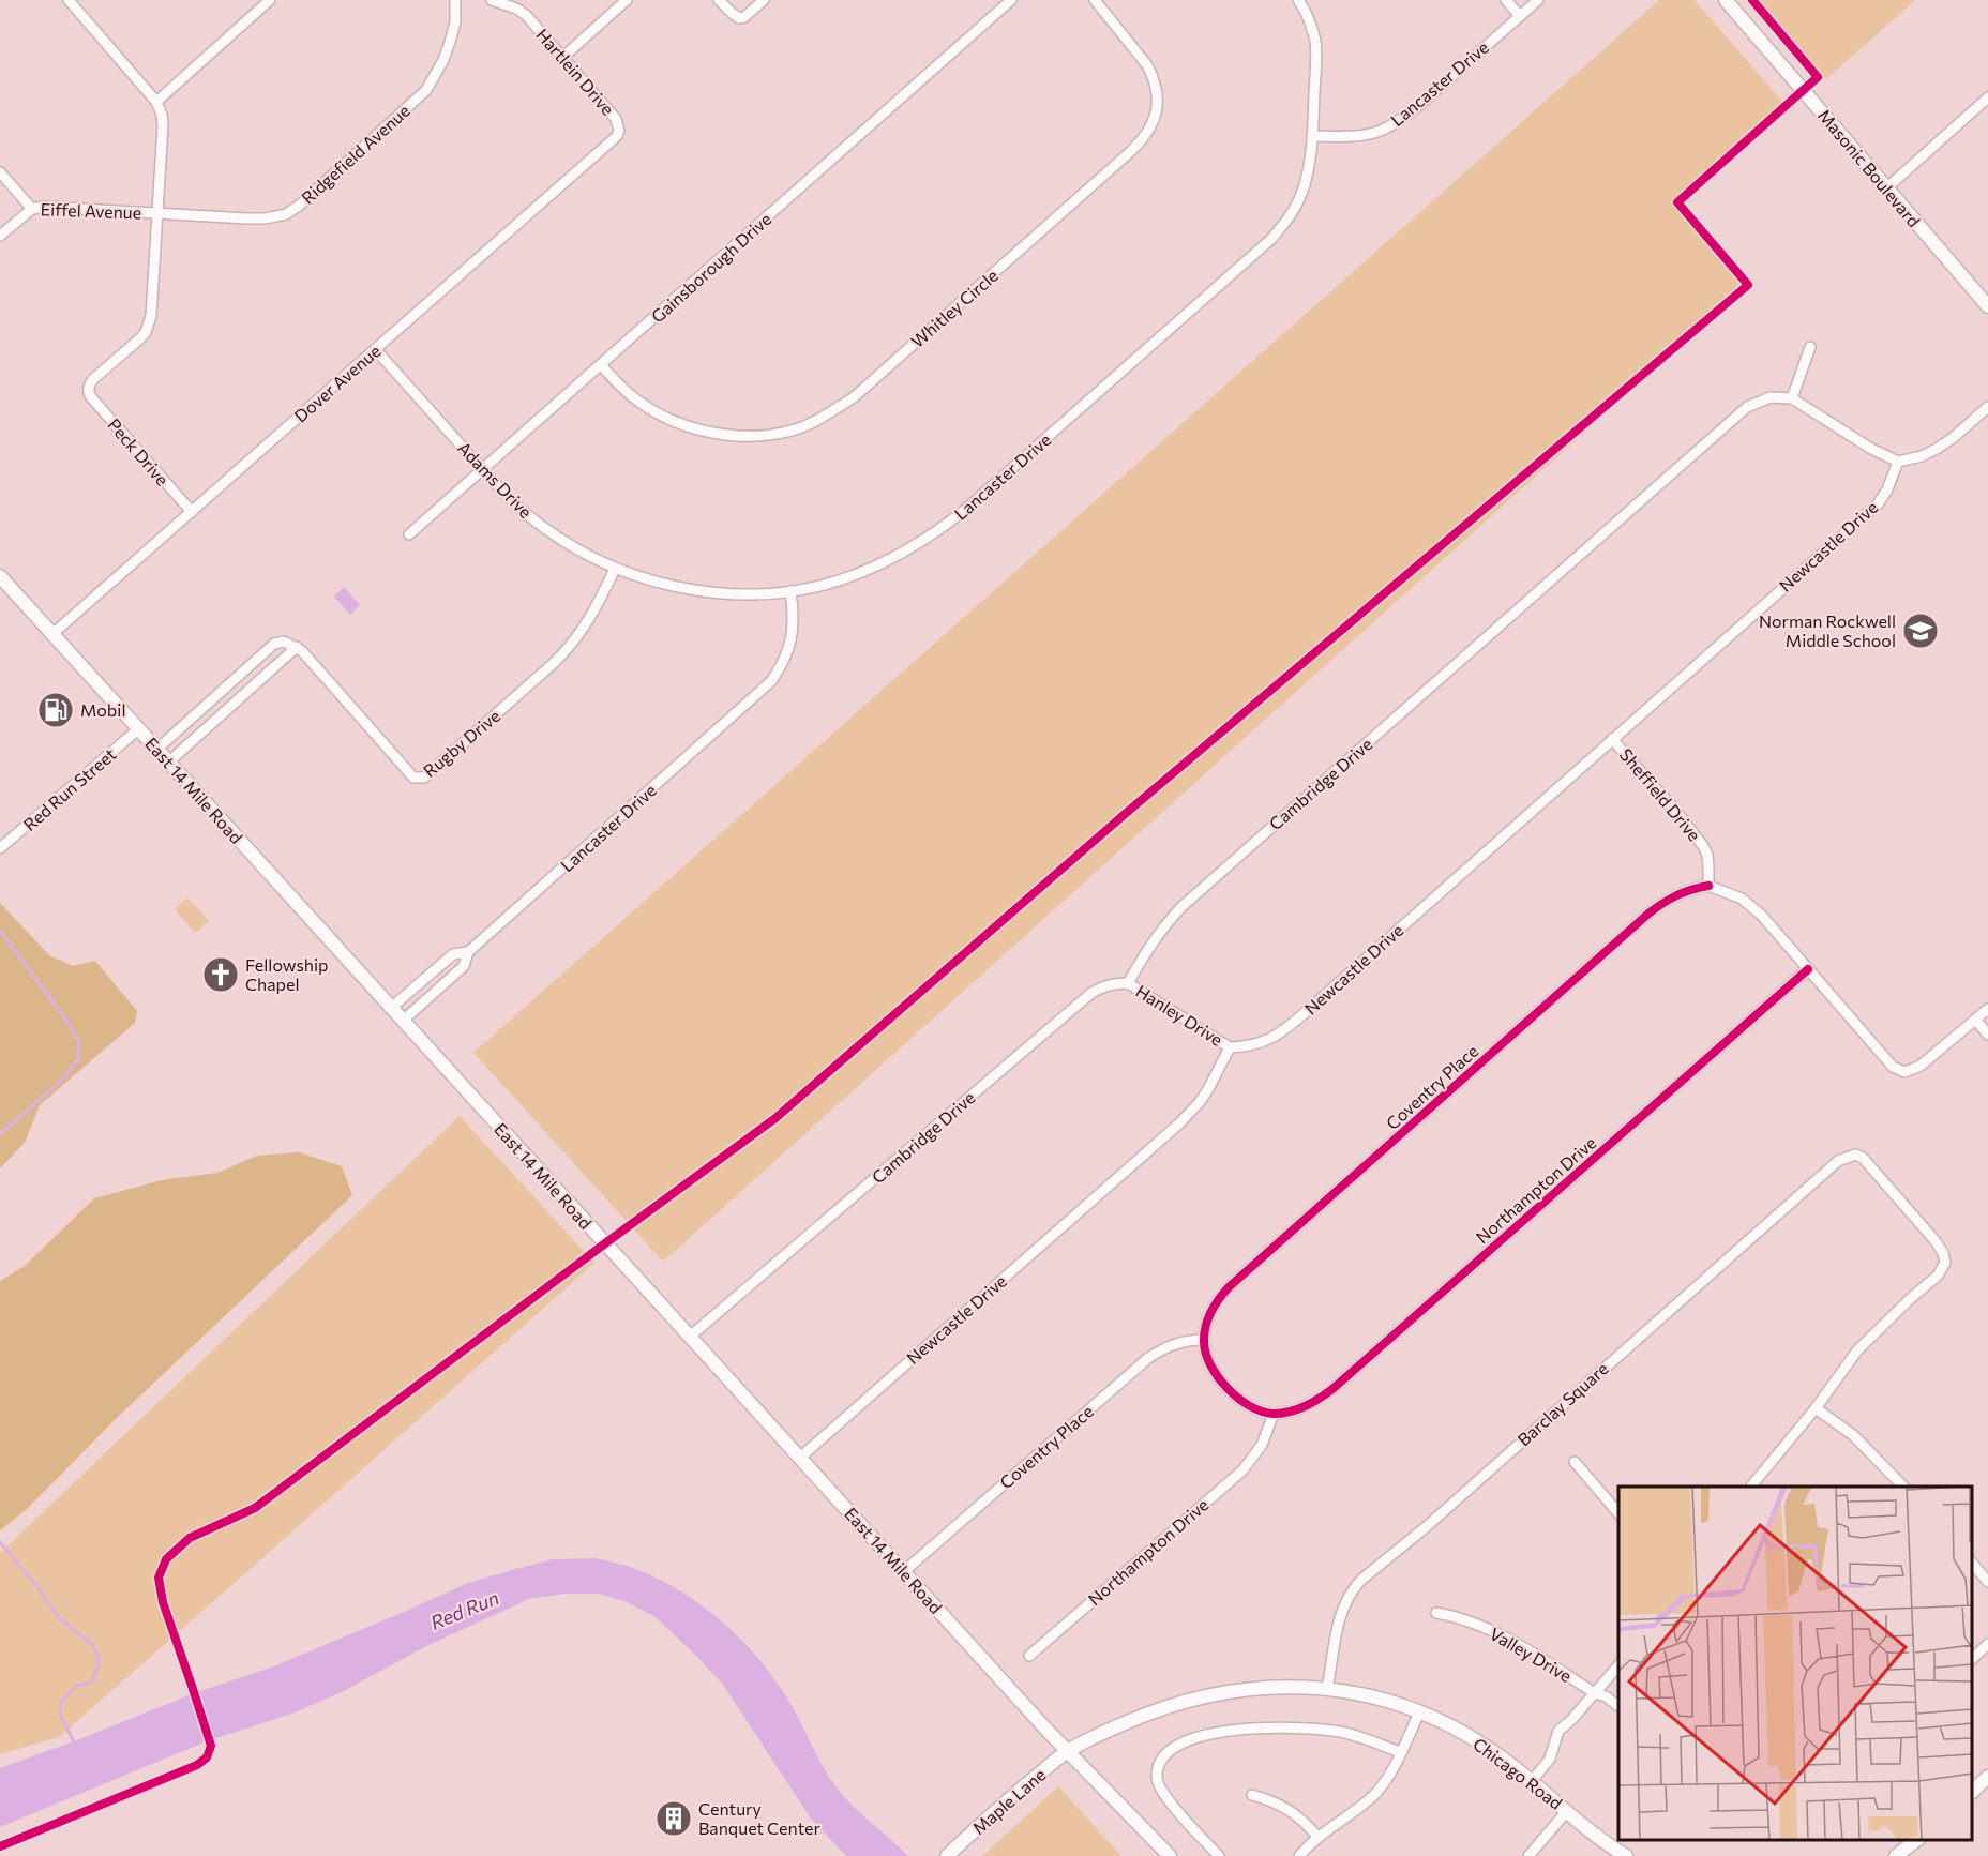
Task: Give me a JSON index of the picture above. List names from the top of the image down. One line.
{"streets":{"main road":["Masonic Boulevard","East 14 Mile Road","Chicago Road","Maple Lane"],"street":["Hartlein Drive","Lancaster Drive","Ridgefield Avenue","Eiffel Avenue","Gainsborough Drive","Whitley Circle","Dover Avenue","Peck Drive","Adams Drive","Newcastle Drive","Rugby Drive","Cambridge Drive","Red Run Street","Sheffield Drive","Hanley Drive","Coventry Place","Northampton Drive","Barclay Square","Valley Drive"]},"crossings":[["Hartlein Drive","Dover Avenue"],["Lancaster Drive","Adams Drive"],["Lancaster Drive","East 14 Mile Road"],["Ridgefield Avenue","Eiffel Avenue"],["Ridgefield Avenue","Peck Drive"],["Eiffel Avenue","Peck Drive"],["Gainsborough Drive","Whitley Circle"],["Gainsborough Drive","Adams Drive"],["Dover Avenue","Peck Drive"],["Dover Avenue","Adams Drive"],["Dover Avenue","East 14 Mile Road"],["Adams Drive","Rugby Drive"],["Newcastle Drive","East 14 Mile Road"],["Newcastle Drive","Sheffield Drive"],["Newcastle Drive","Hanley Drive"],["Cambridge Drive","East 14 Mile Road"],["Cambridge Drive","Hanley Drive"],["Red Run Street","East 14 Mile Road"],["East 14 Mile Road","Coventry Place"],["East 14 Mile Road","Chicago Road"],["East 14 Mile Road","Maple Lane"],["Sheffield Drive","Coventry Place"],["Barclay Square","Chicago Road"],["Chicago Road","Maple Lane"]],"water":["Red Run"],"places":{"school or university":["Norman Rockwell Middle School"],"fuel station":["Mobil"],"church":["Fellowship Chapel"],"building":["Century Banquet Center"]}}
